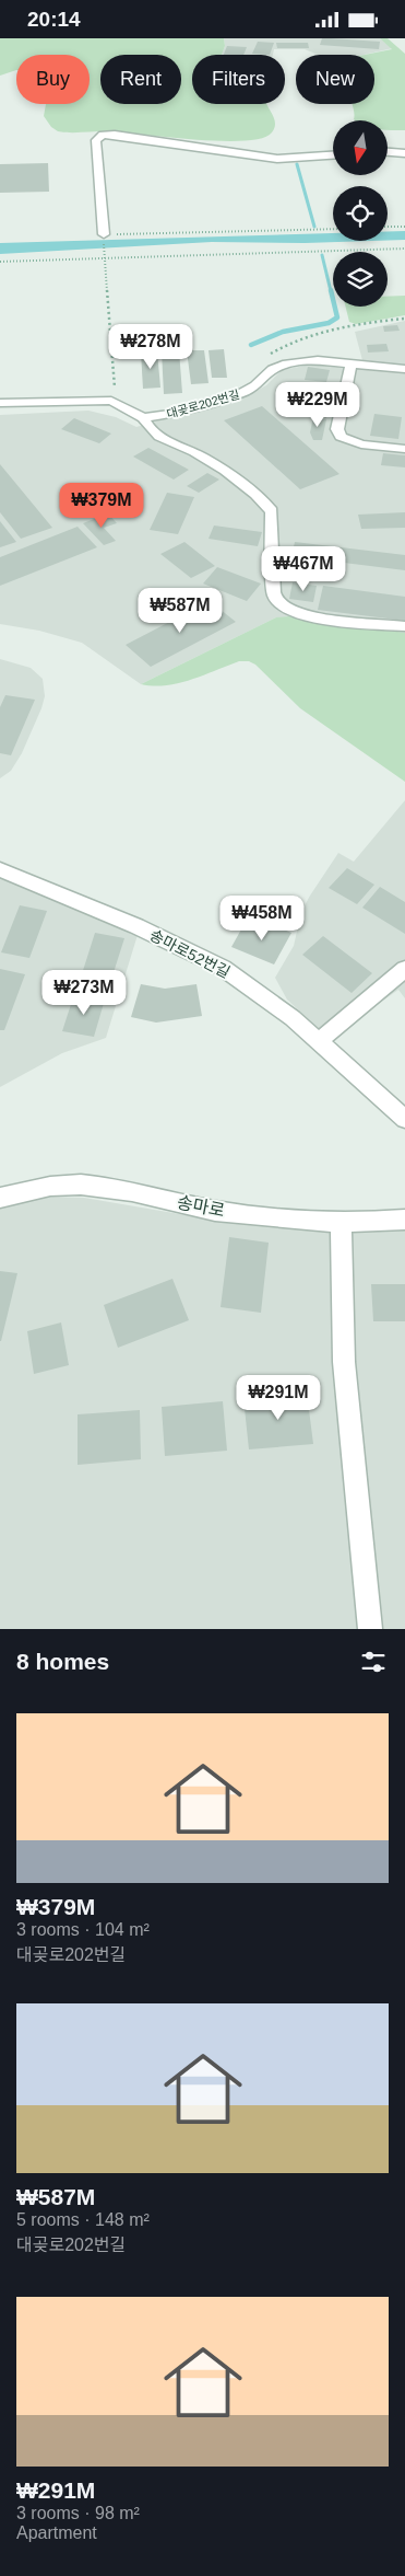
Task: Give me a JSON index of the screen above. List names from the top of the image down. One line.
{"streets":{"street":["대곶로202번길","송마로52번길","송마로"]},"north":"bottom","page":{"status":"20:14","chip":["Buy","Rent","Filters","New"],"price":["₩278M","₩229M","₩379M","₩467M","₩587M","₩458M","₩273M","₩291M"],"heading":"8 homes","list":[{"name":"₩379M","note":"3 rooms · 104 m² · 대곶로202번길"},{"name":"₩587M","note":"5 rooms · 148 m² · 대곶로202번길"},{"name":"₩291M","note":"3 rooms · 98 m² · Apartment"}]}}
